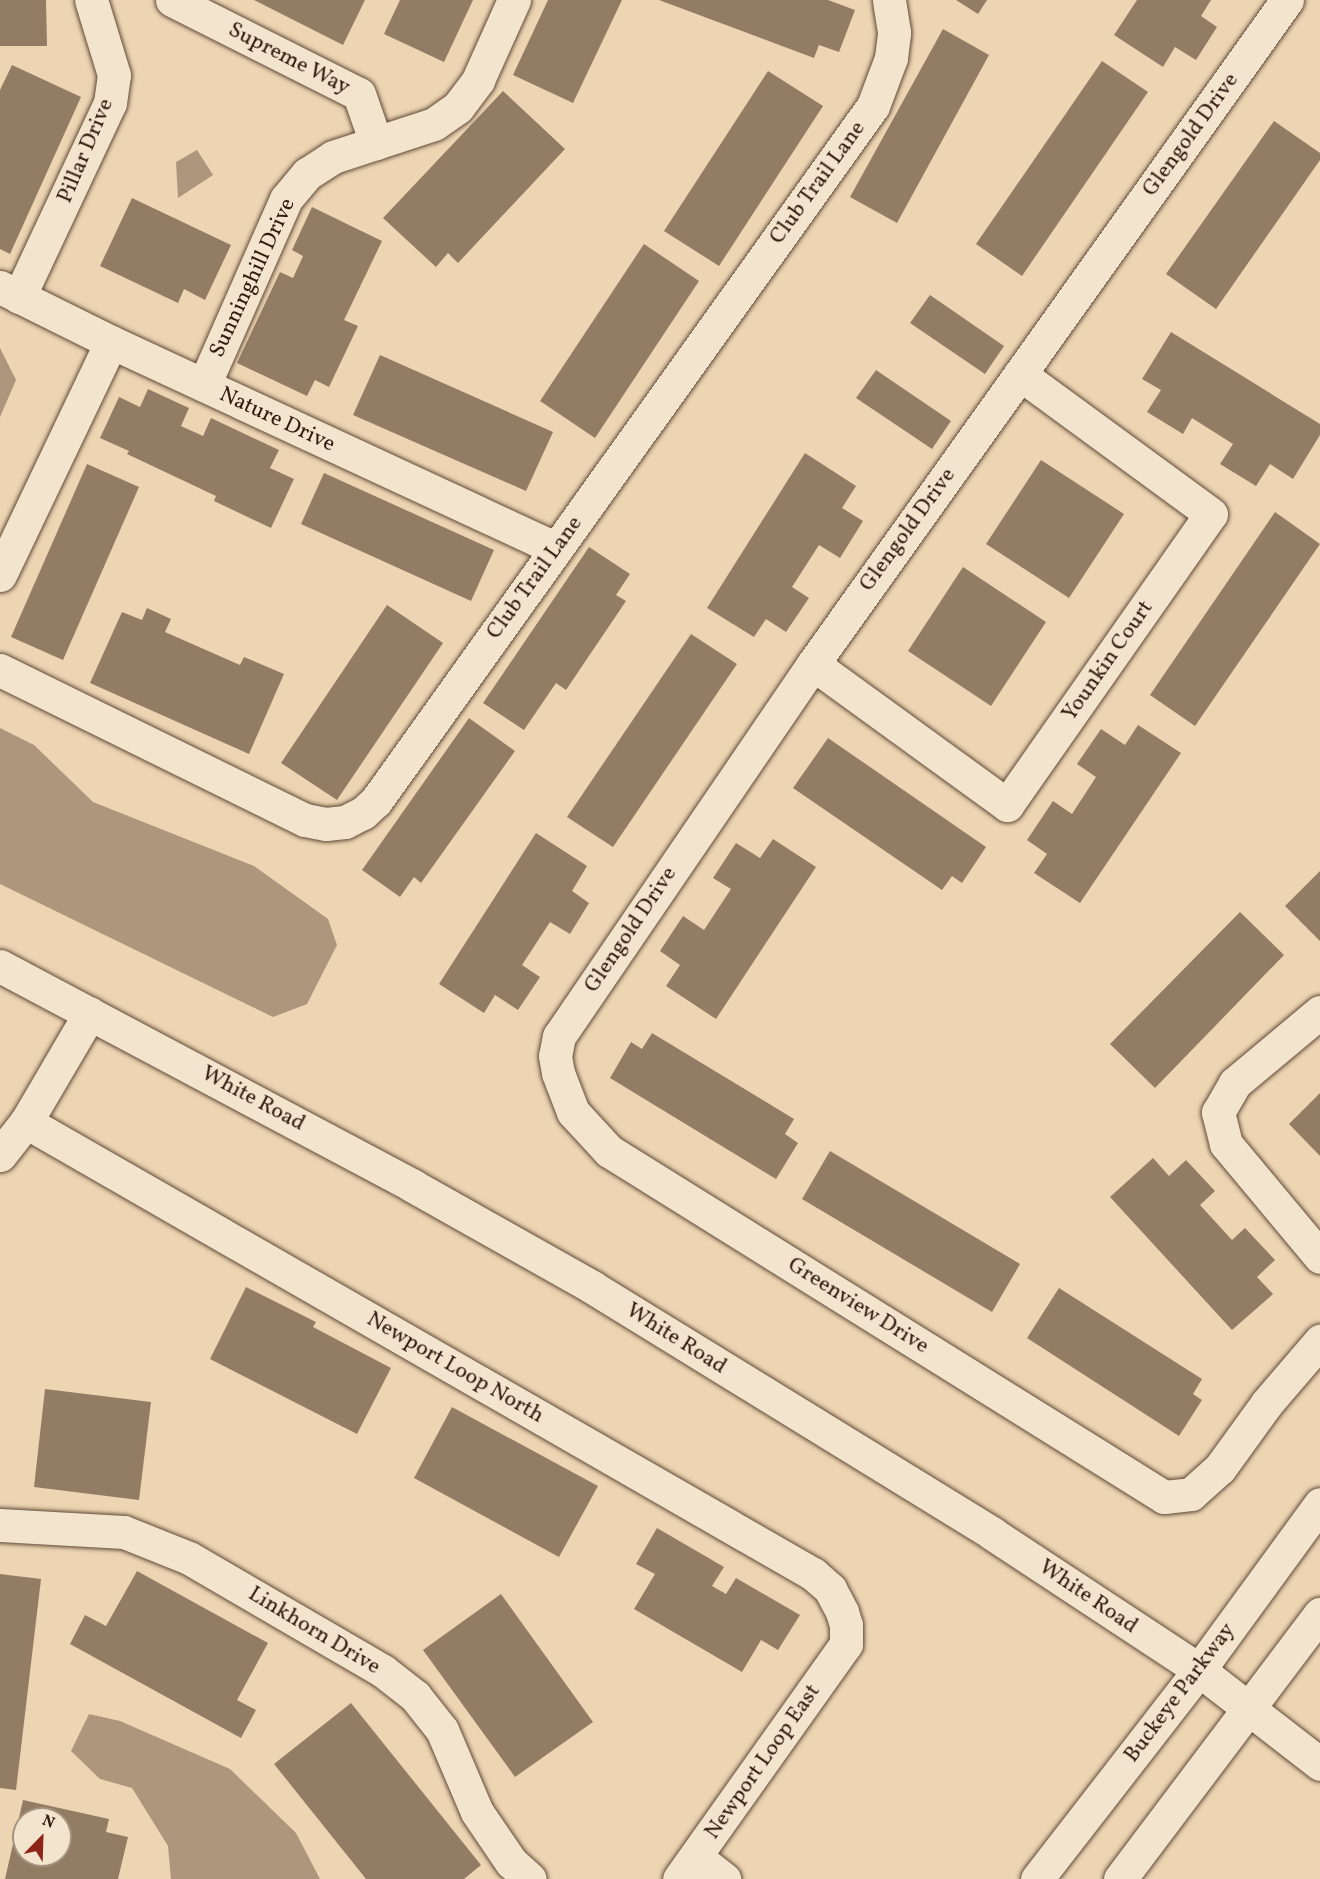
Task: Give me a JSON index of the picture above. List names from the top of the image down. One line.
{"streets":{"street":["Supreme Way","Glengold Drive","Pillar Drive","Club Trail Lane","Sunninghill Drive","Nature Drive","Younkin Court","White Road","Greenview Drive","Newport Loop North","Linkhorn Drive","Buckeye Parkway","Newport Loop East"]},"crossings":[["Supreme Way","Sunninghill Drive"],["Glengold Drive","Younkin Court"],["Glengold Drive","Greenview Drive"],["Pillar Drive","Nature Drive"],["Club Trail Lane","Nature Drive"],["Sunninghill Drive","Nature Drive"],["White Road","Buckeye Parkway"],["Newport Loop North","Newport Loop East"]],"north":"top right"}
